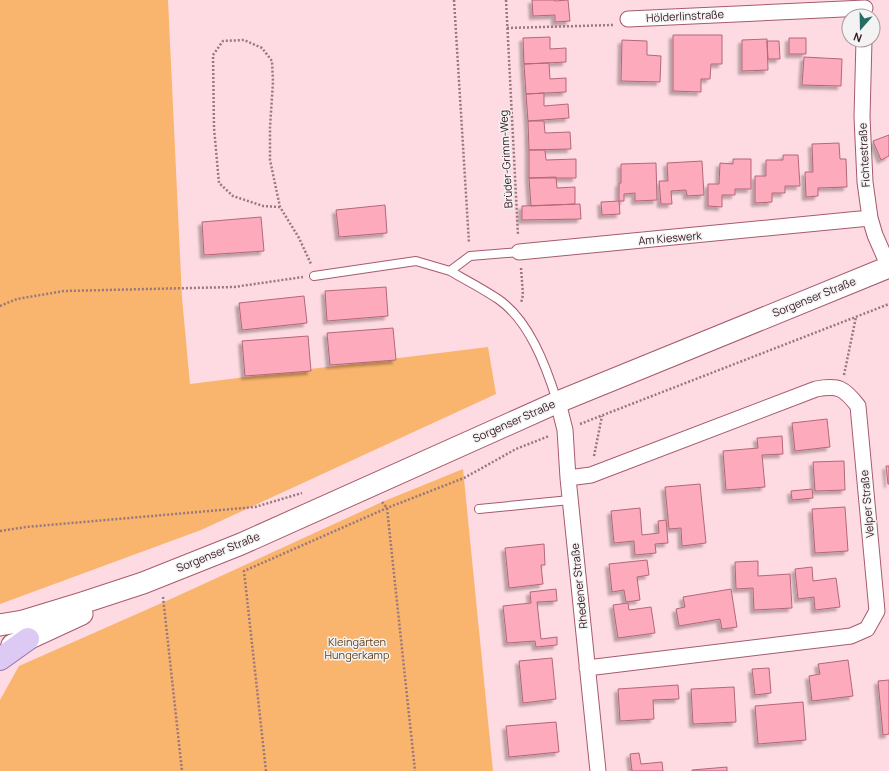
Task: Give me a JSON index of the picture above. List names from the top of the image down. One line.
{"streets":{"main road":["Sorgenser Straße"],"street":["Hölderlinstraße","Fichtestraße","Am Kieswerk","Velper Straße","Rhedener Straße"],"path":["Brüder-Grimm-Weg"]},"crossings":[["Fichtestraße","Am Kieswerk"],["Fichtestraße","Sorgenser Straße"],["Brüder-Grimm-Weg","Am Kieswerk"],["Sorgenser Straße","Rhedener Straße"],["Velper Straße","Rhedener Straße"]],"parks":["Kleingärten Hungerkamp"],"north":"bottom"}
